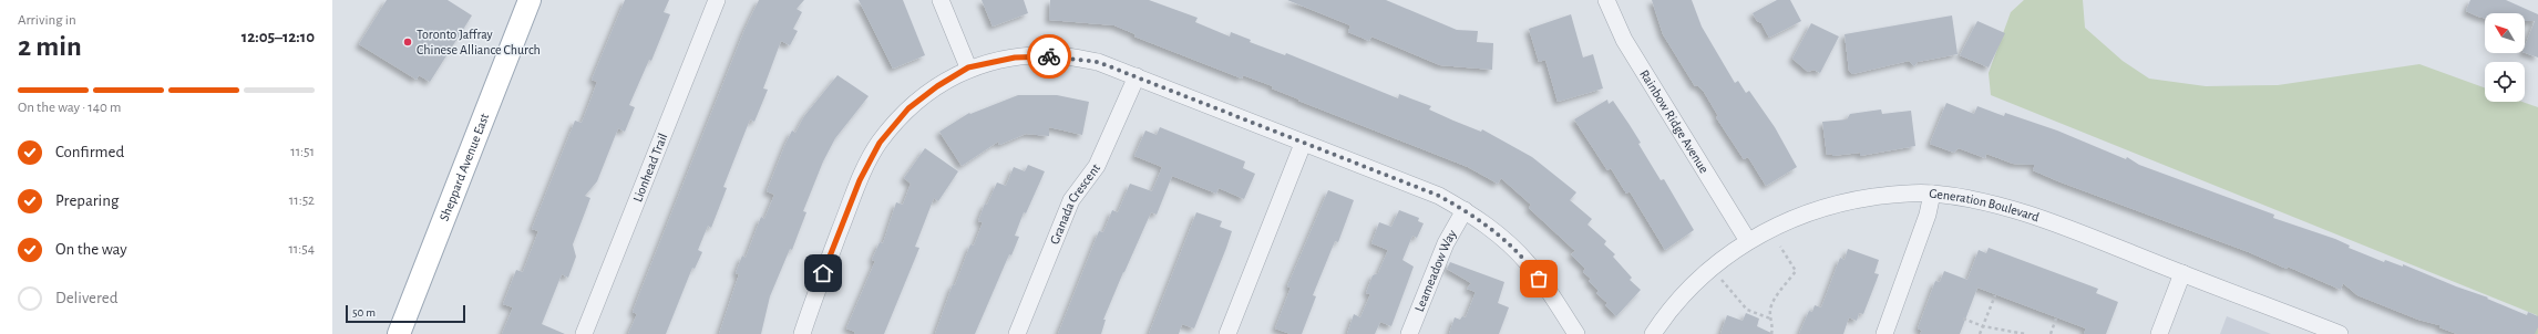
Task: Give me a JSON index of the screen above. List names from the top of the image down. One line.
{"streets":{"main road":["Sheppard Avenue East"],"street":["Rainbow Ridge Avenue","Lionhead Trail","Granada Crescent","Generation Boulevard","Leameadow Way"]},"crossings":[["Rainbow Ridge Avenue","Generation Boulevard"]],"places":["Toronto Jaffray Chinese Alliance Church"],"scale_bar":"50 m","north":"top left","page":{"heading":["2 min","Arriving in","12:05–12:10"],"bar":"On the way · 140 m","list":[["Confirmed","11:51"],["Preparing","11:52"],["On the way","11:54"],"Delivered"],"scale":"50 m"}}
